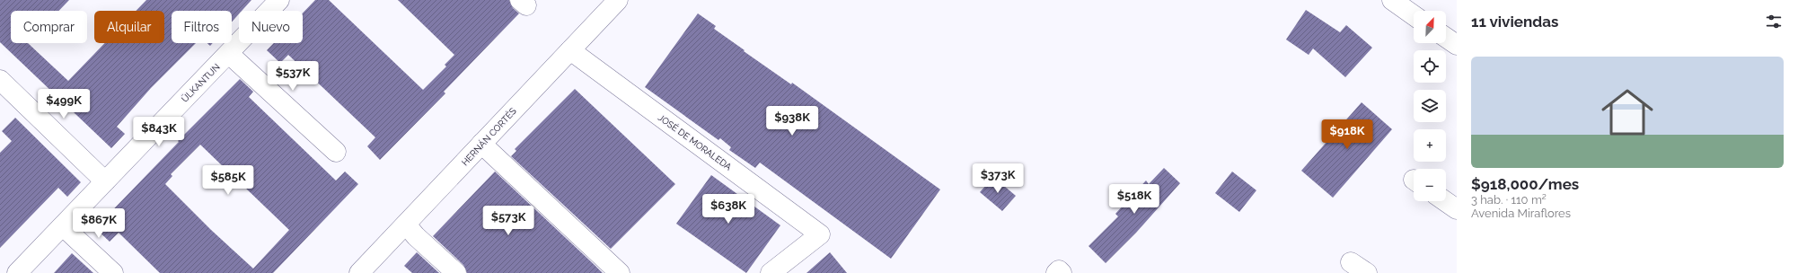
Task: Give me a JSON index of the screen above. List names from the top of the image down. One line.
{"streets":{"street":["ÜLKANTUN","HERNÁN CORTÉS","JOSÉ DE MORALEDA"]},"crossings":[["HERNÁN CORTÉS","JOSÉ DE MORALEDA"]],"north":"top right","page":{"heading":"11 viviendas","map_buttons":["+","−"],"chip":["Comprar","Alquilar","Filtros","Nuevo"],"list":[{"name":"$918,000/mes","note":"3 hab. · 110 m² · Avenida Miraflores"}],"price":["$537K","$499K","$938K","$843K","$918K","$373K","$585K","$518K","$638K","$573K","$867K"]}}
